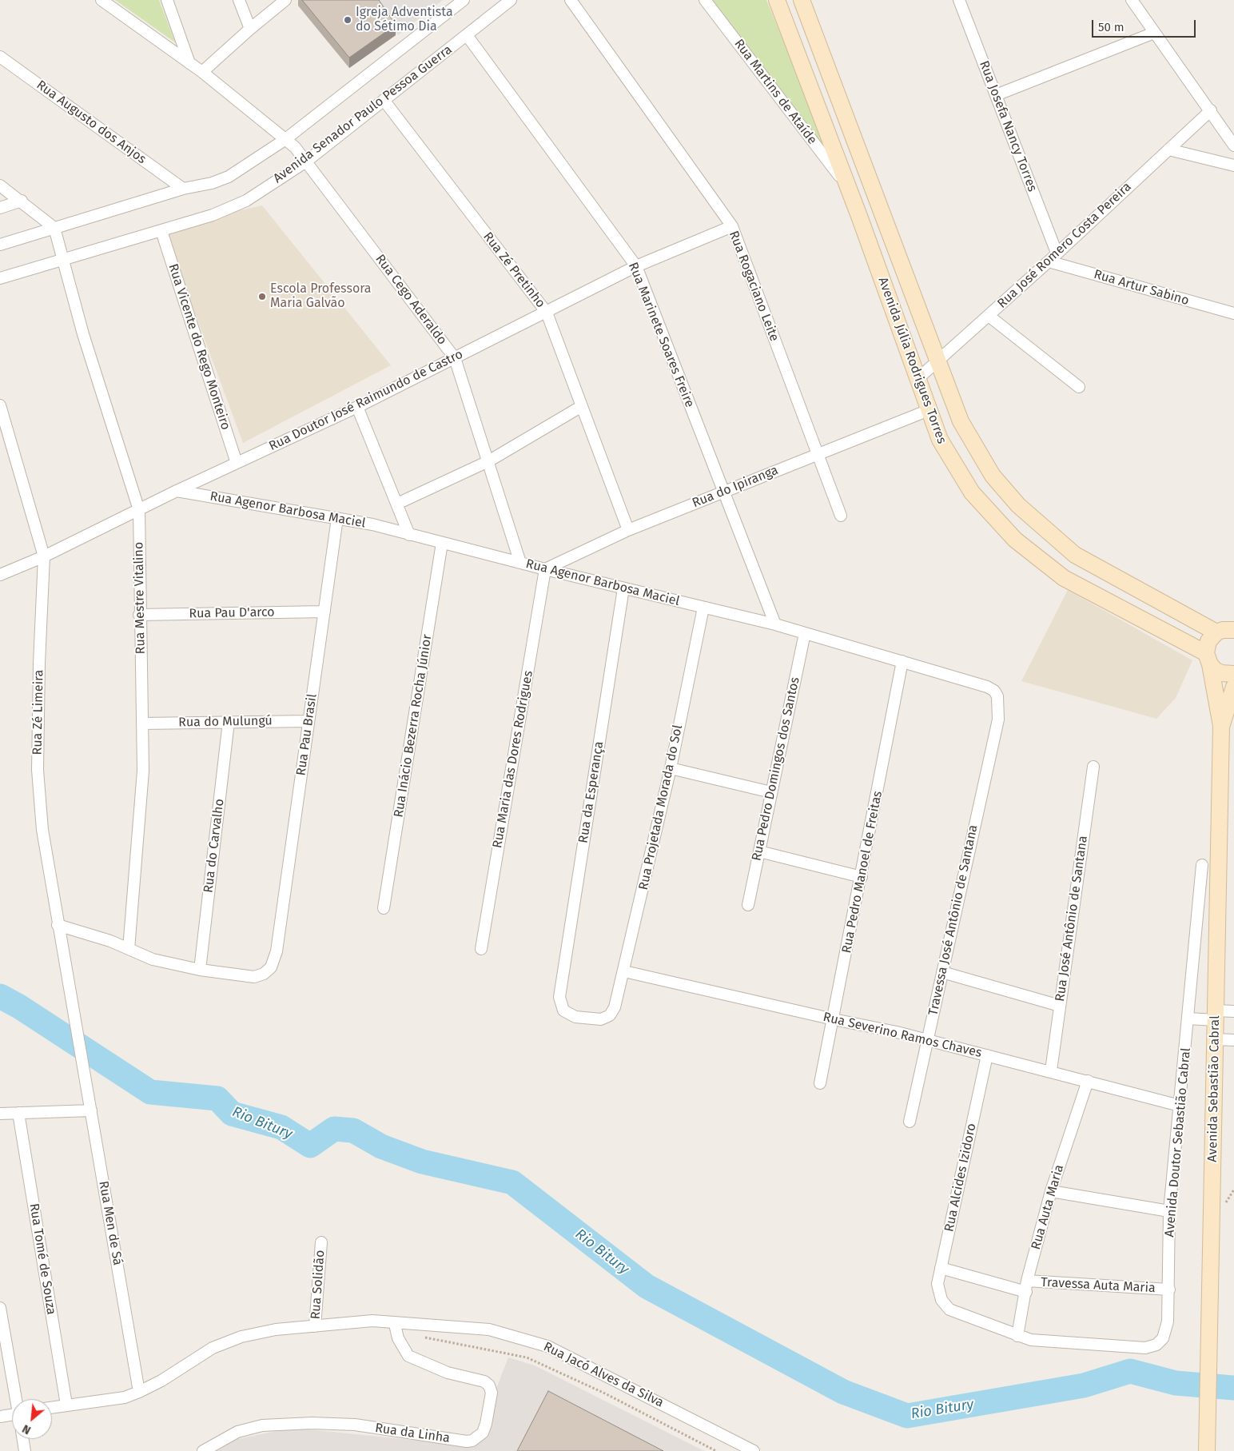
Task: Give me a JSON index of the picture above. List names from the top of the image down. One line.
{"streets":{"main road":["Avenida Júlia Rodrigues Torres","Avenida Sebastião Cabral"],"street":["Rua Martins de Ataíde","Avenida Senador Paulo Pessoa Guerra","Rua Augusto dos Anjos","Rua Josefa Nancy Torres","Rua José Romero Costa Pereira","Rua Zé Pretinho","Rua Rogaciano Leite","Rua Artur Sabino","Rua Cego Aderaldo","Rua Marinete Soares Freire","Rua Vicente do Rego Monteiro","Rua Doutor José Raimundo de Castro","Rua do Ipiranga","Rua Agenor Barbosa Maciel","Rua Mestre Vitalino","Rua Pau D'arco","Rua Zé Limeira","Rua do Mulungú","Rua Inácio Bezerra Rocha Júnior","Rua Pau Brasil","Rua Maria das Dores Rodrigues","Rua Pedro Domingos dos Santos","Rua da Esperança","Rua Projetada Morada do Sol","Rua do Carvalho","Rua Pedro Manoel de Freitas","Rua José Antônio de Santana","Travessa José Antônio de Santana","Rua Severino Ramos Chaves","Avenida Doutor Sebastião Cabral","Rua Alcides Izidoro","Rua Auta Maria","Rua Men de Sá","Rua Tomé de Souza","Rua Solidão","Travessa Auta Maria","Rua Jacó Alves da Silva","Rua da Linha"]},"crossings":[["Rua Martins de Ataíde","Avenida Júlia Rodrigues Torres"],["Avenida Senador Paulo Pessoa Guerra","Rua Augusto dos Anjos"],["Avenida Senador Paulo Pessoa Guerra","Rua Zé Pretinho"],["Avenida Senador Paulo Pessoa Guerra","Rua Cego Aderaldo"],["Avenida Senador Paulo Pessoa Guerra","Rua Marinete Soares Freire"],["Avenida Senador Paulo Pessoa Guerra","Rua Vicente do Rego Monteiro"],["Avenida Senador Paulo Pessoa Guerra","Rua Mestre Vitalino"],["Rua Josefa Nancy Torres","Rua José Romero Costa Pereira"],["Rua José Romero Costa Pereira","Rua Artur Sabino"],["Rua José Romero Costa Pereira","Avenida Júlia Rodrigues Torres"],["Rua Zé Pretinho","Rua Doutor José Raimundo de Castro"],["Rua Zé Pretinho","Rua do Ipiranga"],["Rua Rogaciano Leite","Rua Doutor José Raimundo de Castro"],["Rua Rogaciano Leite","Rua do Ipiranga"],["Rua Cego Aderaldo","Rua Doutor José Raimundo de Castro"],["Rua Cego Aderaldo","Rua Agenor Barbosa Maciel"],["Rua Marinete Soares Freire","Rua Doutor José Raimundo de Castro"],["Rua Marinete Soares Freire","Rua do Ipiranga"],["Rua Marinete Soares Freire","Rua Agenor Barbosa Maciel"],["Rua Vicente do Rego Monteiro","Rua Doutor José Raimundo de Castro"],["Avenida Júlia Rodrigues Torres","Rua do Ipiranga"],["Avenida Júlia Rodrigues Torres","Avenida Sebastião Cabral"],["Rua Doutor José Raimundo de Castro","Rua Agenor Barbosa Maciel"],["Rua Doutor José Raimundo de Castro","Rua Mestre Vitalino"],["Rua Doutor José Raimundo de Castro","Rua Zé Limeira"],["Rua do Ipiranga","Rua Agenor Barbosa Maciel"],["Rua do Ipiranga","Rua Maria das Dores Rodrigues"],["Rua Agenor Barbosa Maciel","Rua Inácio Bezerra Rocha Júnior"],["Rua Agenor Barbosa Maciel","Rua Pau Brasil"],["Rua Agenor Barbosa Maciel","Rua Maria das Dores Rodrigues"],["Rua Agenor Barbosa Maciel","Rua Pedro Domingos dos Santos"],["Rua Agenor Barbosa Maciel","Rua da Esperança"],["Rua Agenor Barbosa Maciel","Rua Projetada Morada do Sol"],["Rua Agenor Barbosa Maciel","Rua Pedro Manoel de Freitas"],["Rua Agenor Barbosa Maciel","Travessa José Antônio de Santana"],["Rua Mestre Vitalino","Rua Pau D'arco"],["Rua Mestre Vitalino","Rua do Mulungú"],["Rua Mestre Vitalino","Rua Pau Brasil"],["Rua Pau D'arco","Rua Pau Brasil"],["Rua Zé Limeira","Rua Pau Brasil"],["Rua Zé Limeira","Rua Men de Sá"],["Rua do Mulungú","Rua Pau Brasil"],["Rua do Mulungú","Rua do Carvalho"],["Rua Pau Brasil","Rua do Carvalho"],["Rua da Esperança","Rua Projetada Morada do Sol"],["Rua Projetada Morada do Sol","Rua Severino Ramos Chaves"],["Rua Pedro Manoel de Freitas","Rua Severino Ramos Chaves"],["Rua José Antônio de Santana","Rua Severino Ramos Chaves"],["Travessa José Antônio de Santana","Rua Severino Ramos Chaves"],["Rua Severino Ramos Chaves","Avenida Doutor Sebastião Cabral"],["Rua Severino Ramos Chaves","Rua Alcides Izidoro"],["Rua Severino Ramos Chaves","Rua Auta Maria"],["Avenida Doutor Sebastião Cabral","Rua Alcides Izidoro"],["Avenida Doutor Sebastião Cabral","Rua Auta Maria"],["Avenida Doutor Sebastião Cabral","Travessa Auta Maria"],["Rua Alcides Izidoro","Rua Auta Maria"],["Rua Alcides Izidoro","Travessa Auta Maria"],["Rua Auta Maria","Travessa Auta Maria"],["Rua Men de Sá","Rua Jacó Alves da Silva"],["Rua Tomé de Souza","Rua Jacó Alves da Silva"],["Rua Solidão","Rua Jacó Alves da Silva"]],"water":["Rio Bitury"],"places":["Igreja Adventista do Sétimo Dia","Escola Professora Maria Galvão"],"scale_bar":"50 m","north":"bottom left"}
